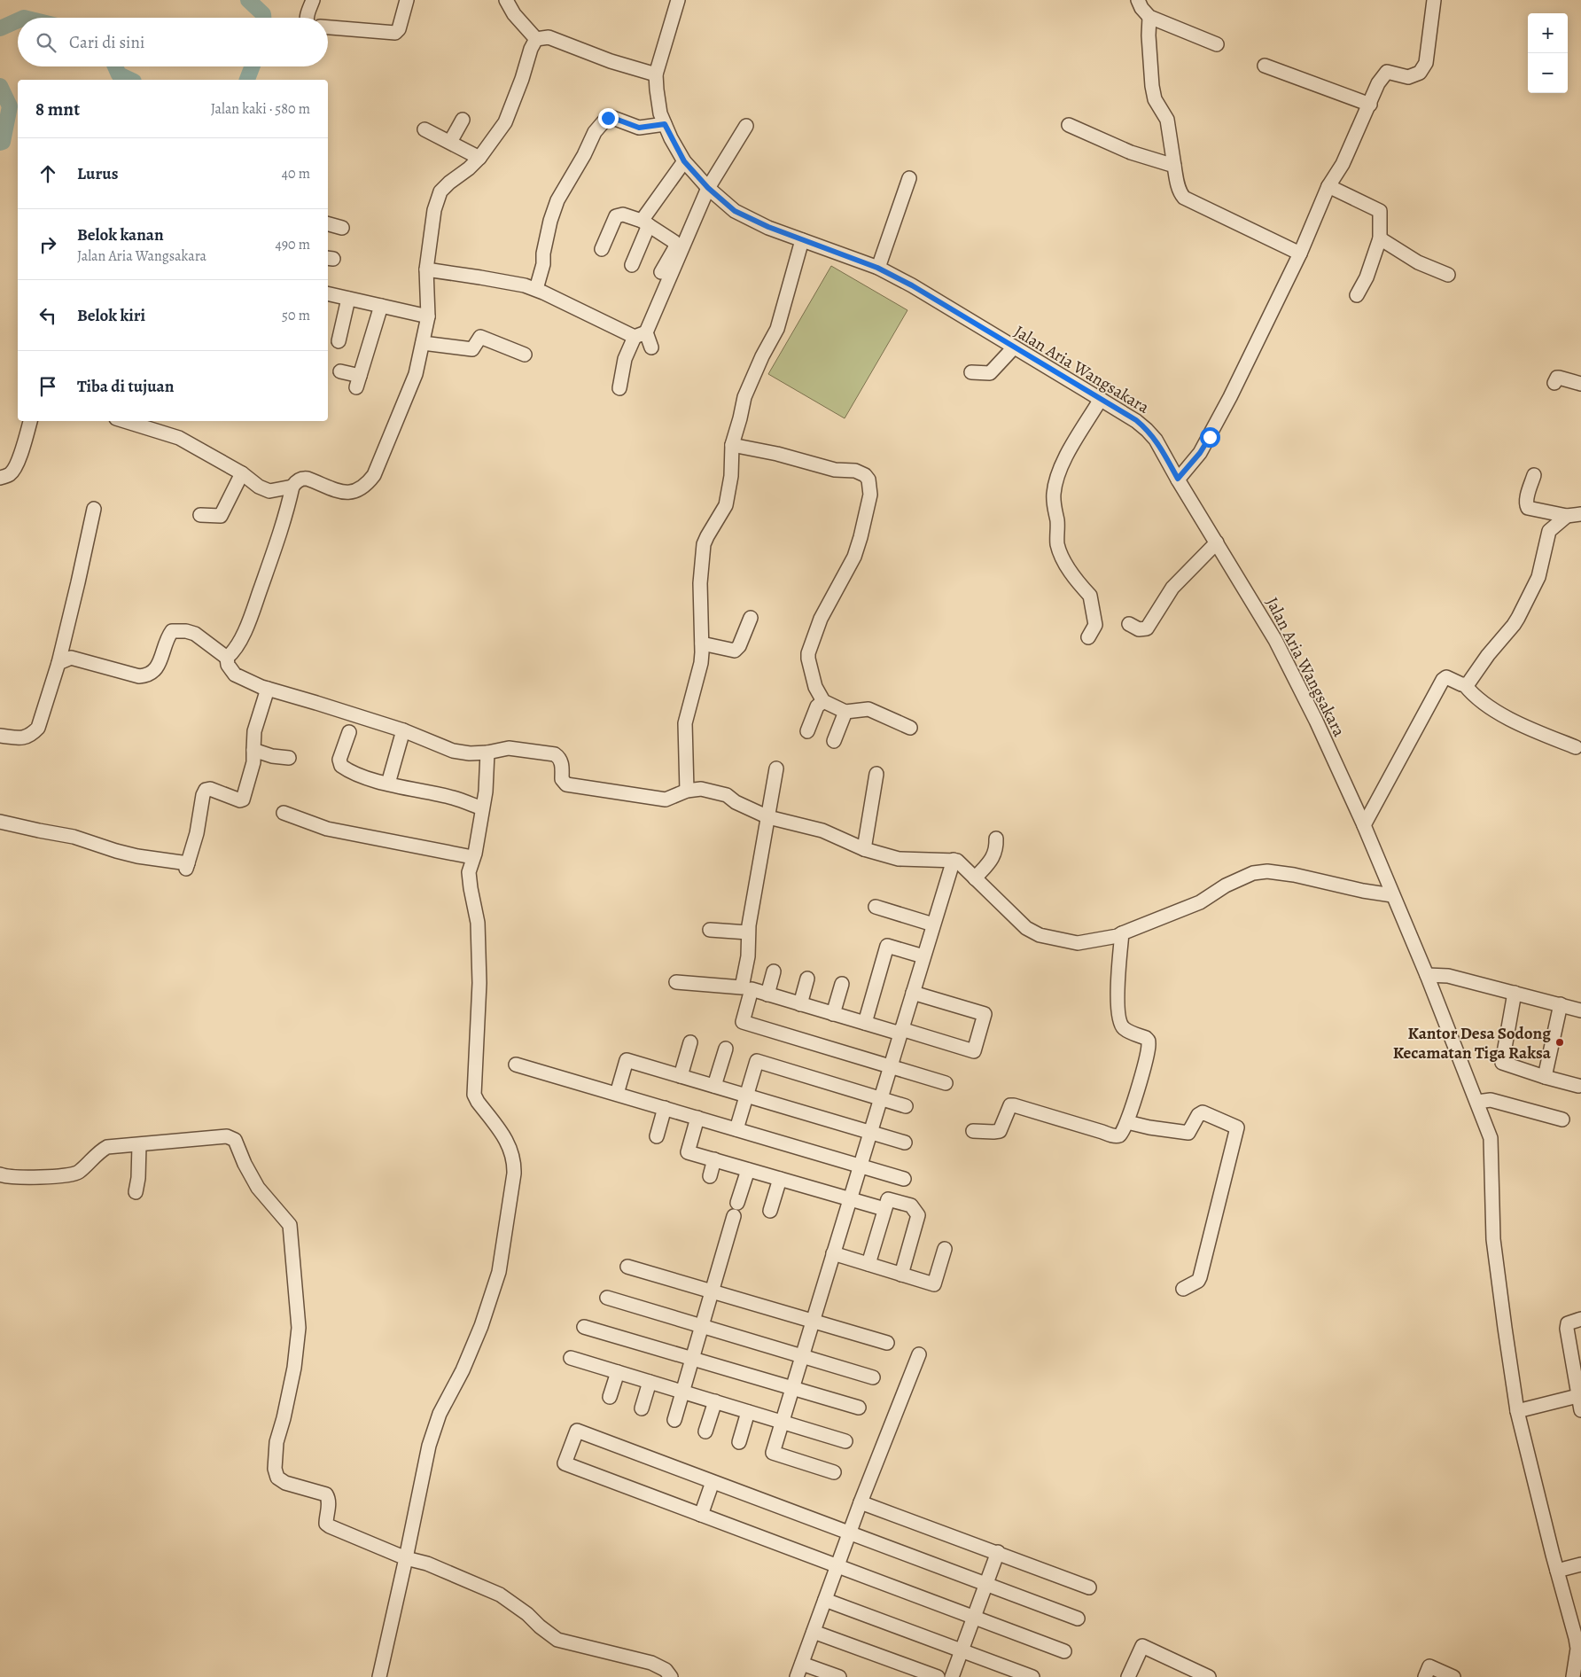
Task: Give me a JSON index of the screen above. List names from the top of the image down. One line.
{"streets":{"street":["Jalan Aria Wangsakara"]},"places":["Kantor Desa Sodong Kecamatan Tiga Raksa"],"page":{"map_buttons":["+","−"],"search":"Cari di sini","heading":["8 mnt","Jalan kaki · 580 m"],"list":[["Lurus","40 m"],["Belok kanan","Jalan Aria Wangsakara","490 m"],["Belok kiri","50 m"],"Tiba di tujuan"]}}
